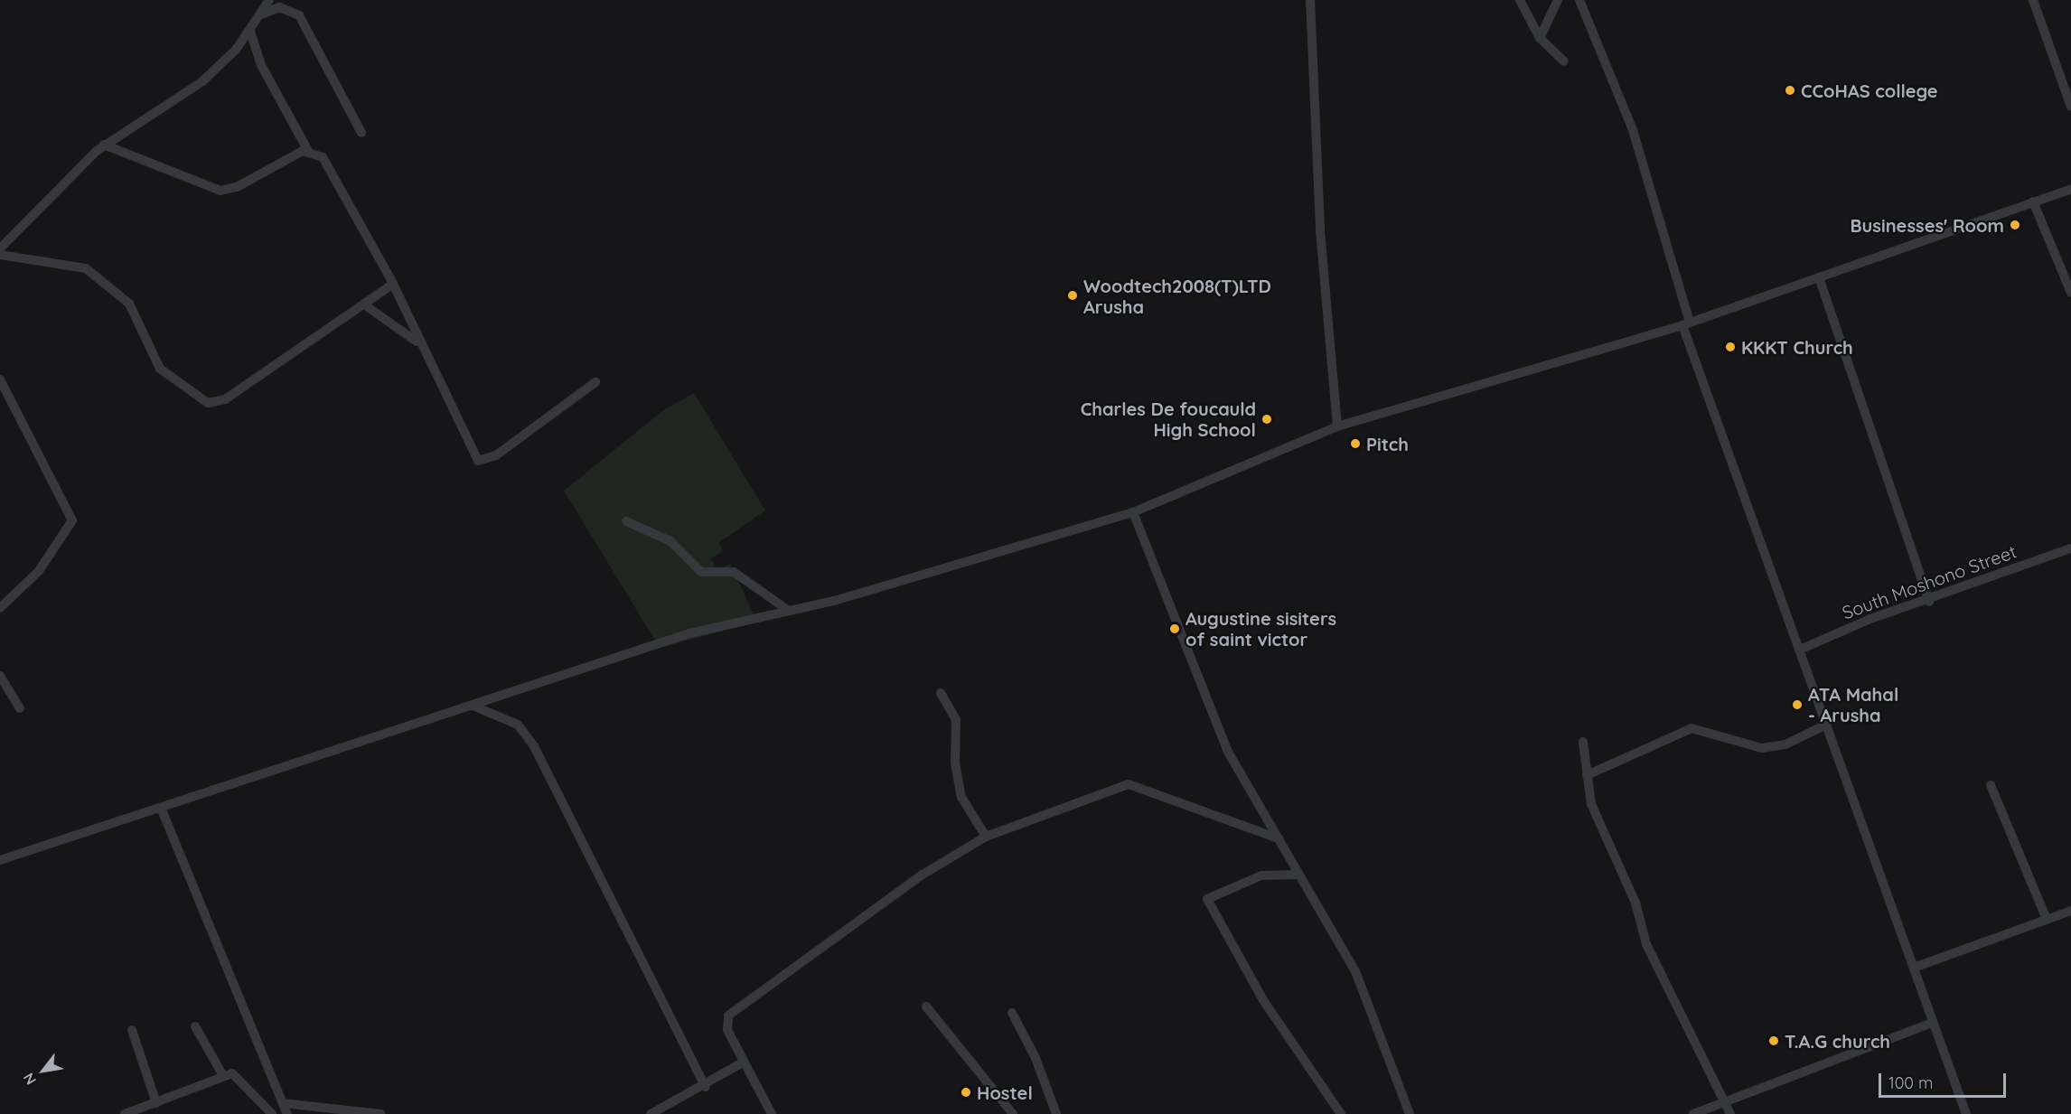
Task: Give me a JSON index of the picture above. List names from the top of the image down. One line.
{"streets":{"street":["South Moshono Street"]},"places":["CCoHAS college","Businesses' Room","Woodtech2008(T)LTD Arusha","KKKT Church","Charles De foucauld High School","Pitch","Augustine sisiters of saint victor","ATA Mahal - Arusha","T.A.G church","Hostel"],"scale_bar":"100 m","north":"bottom left"}
